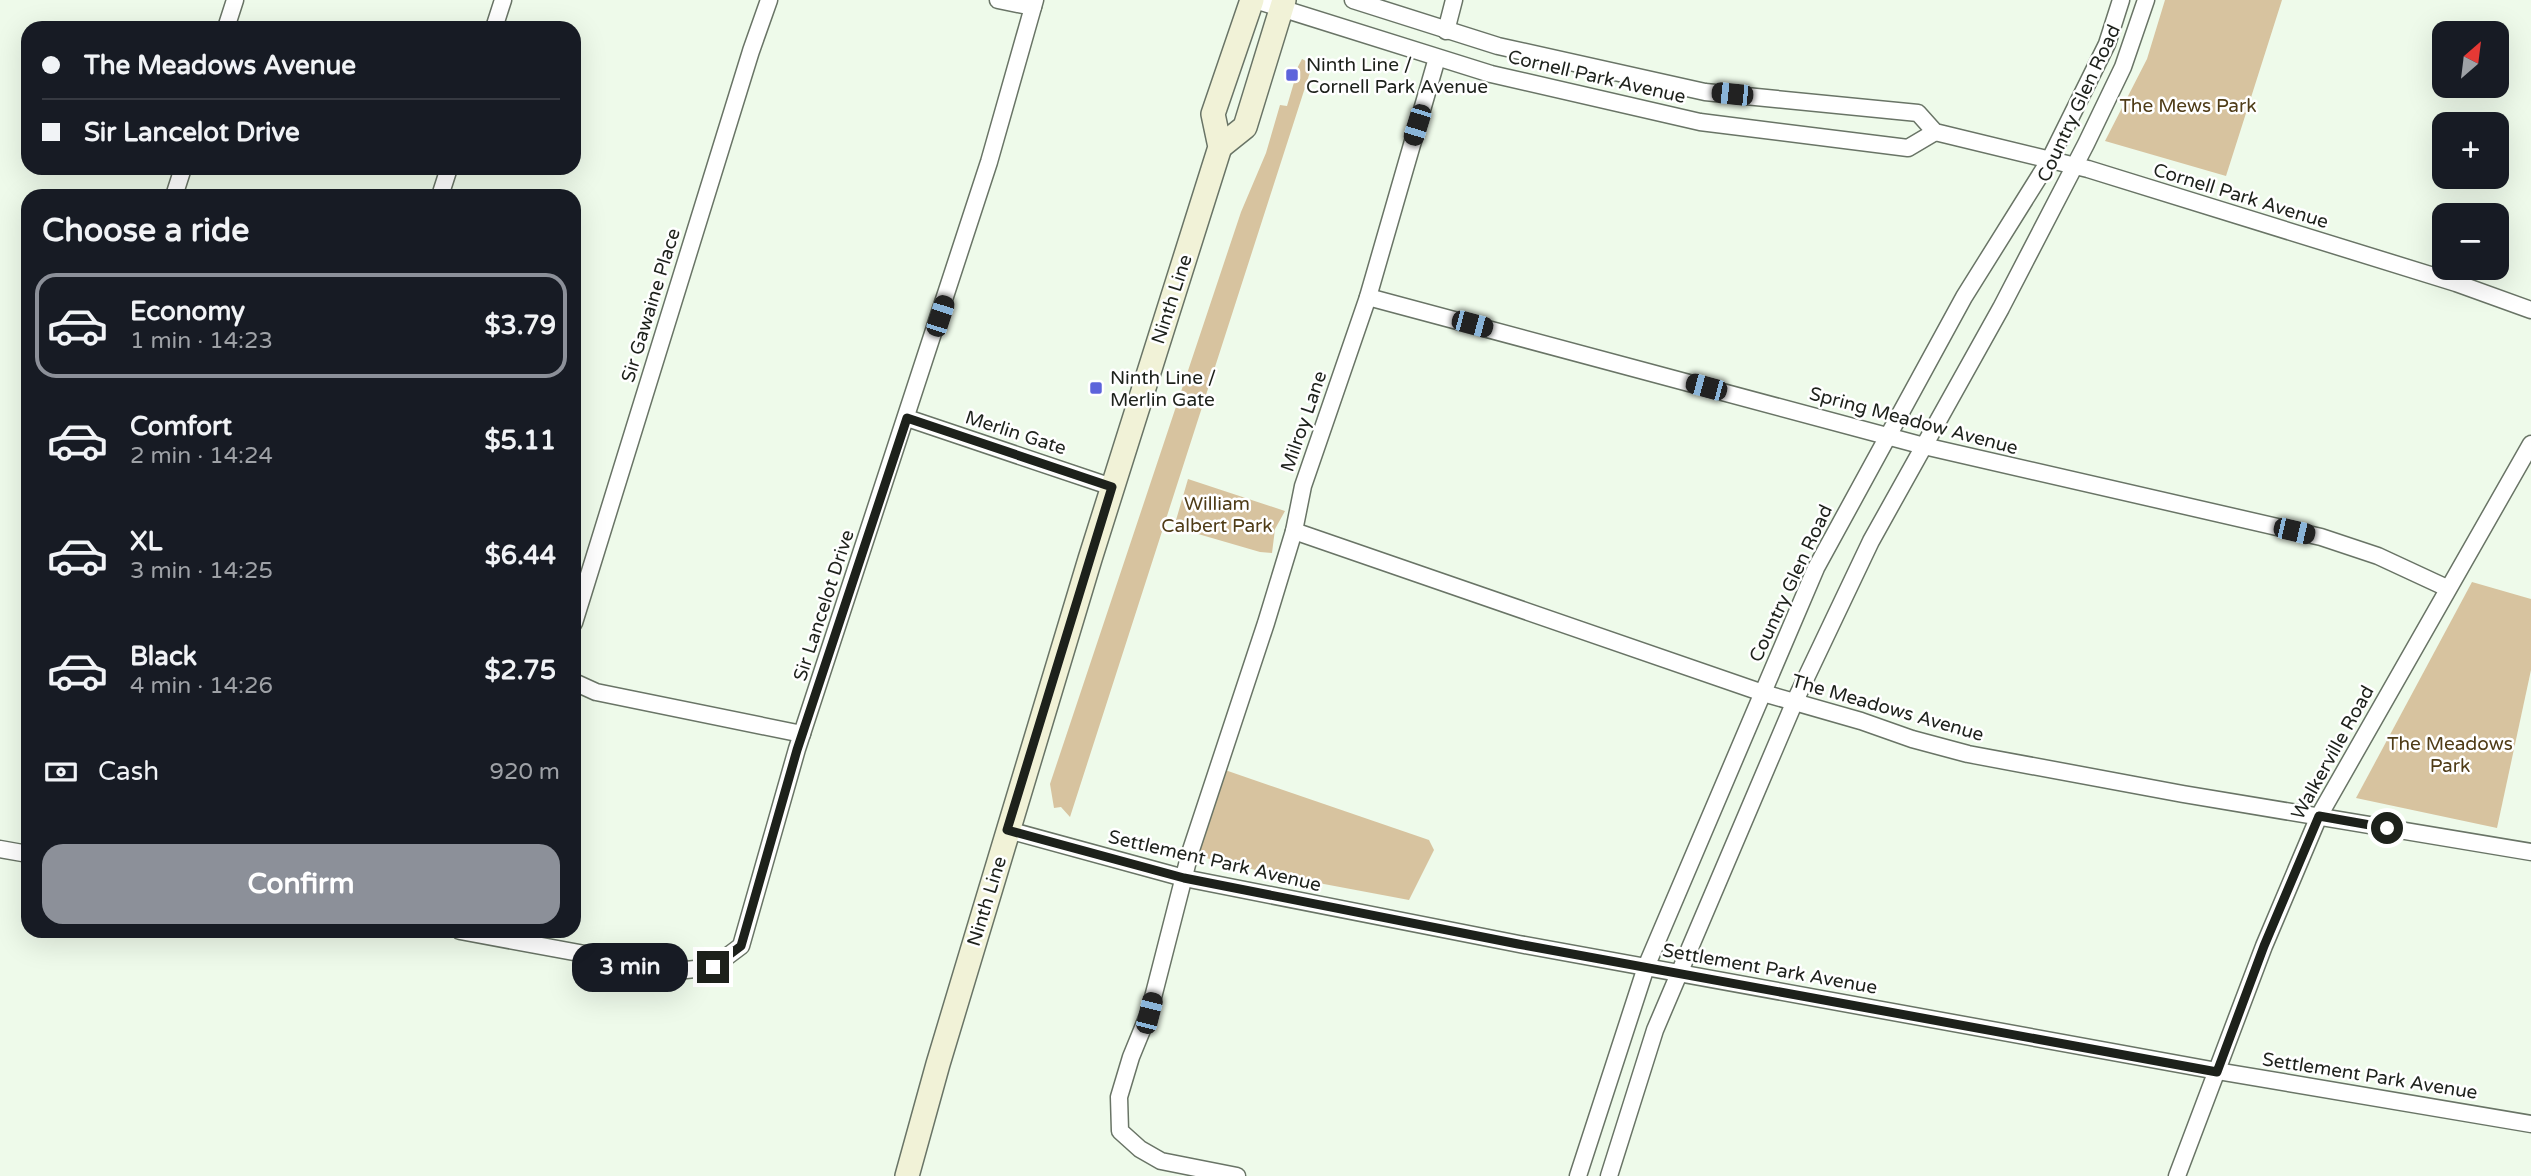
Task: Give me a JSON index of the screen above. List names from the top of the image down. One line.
{"streets":{"main road":["Ninth Line"],"street":["Cornell Park Avenue","Country Glen Road","Sir Gawaine Place","Spring Meadow Avenue","Milroy Lane","Merlin Gate","Sir Lancelot Drive","The Meadows Avenue","Walkerville Road","Settlement Park Avenue"]},"crossings":[["Cornell Park Avenue","Country Glen Road"],["Cornell Park Avenue","Ninth Line"],["Cornell Park Avenue","Milroy Lane"],["Country Glen Road","Spring Meadow Avenue"],["Country Glen Road","The Meadows Avenue"],["Country Glen Road","Settlement Park Avenue"],["Ninth Line","Merlin Gate"],["Ninth Line","Settlement Park Avenue"],["Spring Meadow Avenue","Milroy Lane"],["Spring Meadow Avenue","Walkerville Road"],["Milroy Lane","The Meadows Avenue"],["Milroy Lane","Settlement Park Avenue"],["Merlin Gate","Sir Lancelot Drive"],["The Meadows Avenue","Walkerville Road"],["Walkerville Road","Settlement Park Avenue"]],"parks":["The Mews Park","William Calbert Park","The Meadows Park"],"places":{"transit":["Ninth Line / Cornell Park Avenue","Ninth Line / Merlin Gate"]},"north":"top right","page":{"map_buttons":["+","−"],"banner":["The Meadows Avenue","Sir Lancelot Drive"],"heading":"Choose a ride","list":[{"name":"Economy","note":"1 min · 14:23","value":"$3.79"},{"name":"Comfort","note":"2 min · 14:24","value":"$5.11"},{"name":"XL","note":"3 min · 14:25","value":"$6.44"},{"name":"Black","note":"4 min · 14:26","value":"$2.75"}],"pay":["Cash","920 m"],"buttons":"Confirm","bubble":"3 min"}}
